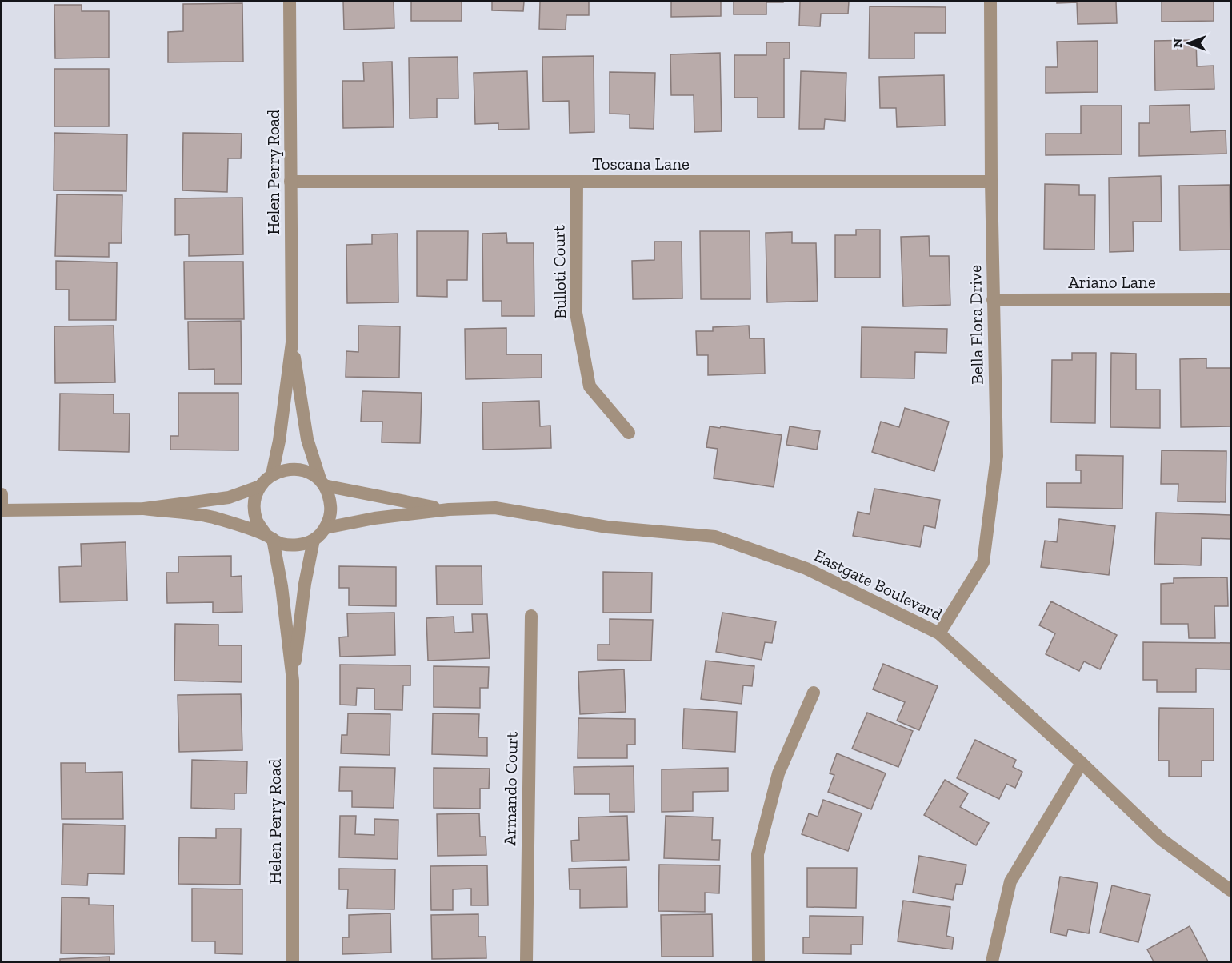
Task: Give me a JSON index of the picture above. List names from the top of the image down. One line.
{"streets":{"street":["Toscana Lane","Helen Perry Road","Bulloti Court","Ariano Lane","Bella Flora Drive","Eastgate Boulevard","Armando Court"]},"crossings":[["Toscana Lane","Helen Perry Road"],["Toscana Lane","Bulloti Court"],["Toscana Lane","Bella Flora Drive"],["Helen Perry Road","Eastgate Boulevard"],["Ariano Lane","Bella Flora Drive"],["Bella Flora Drive","Eastgate Boulevard"]],"north":"left"}
